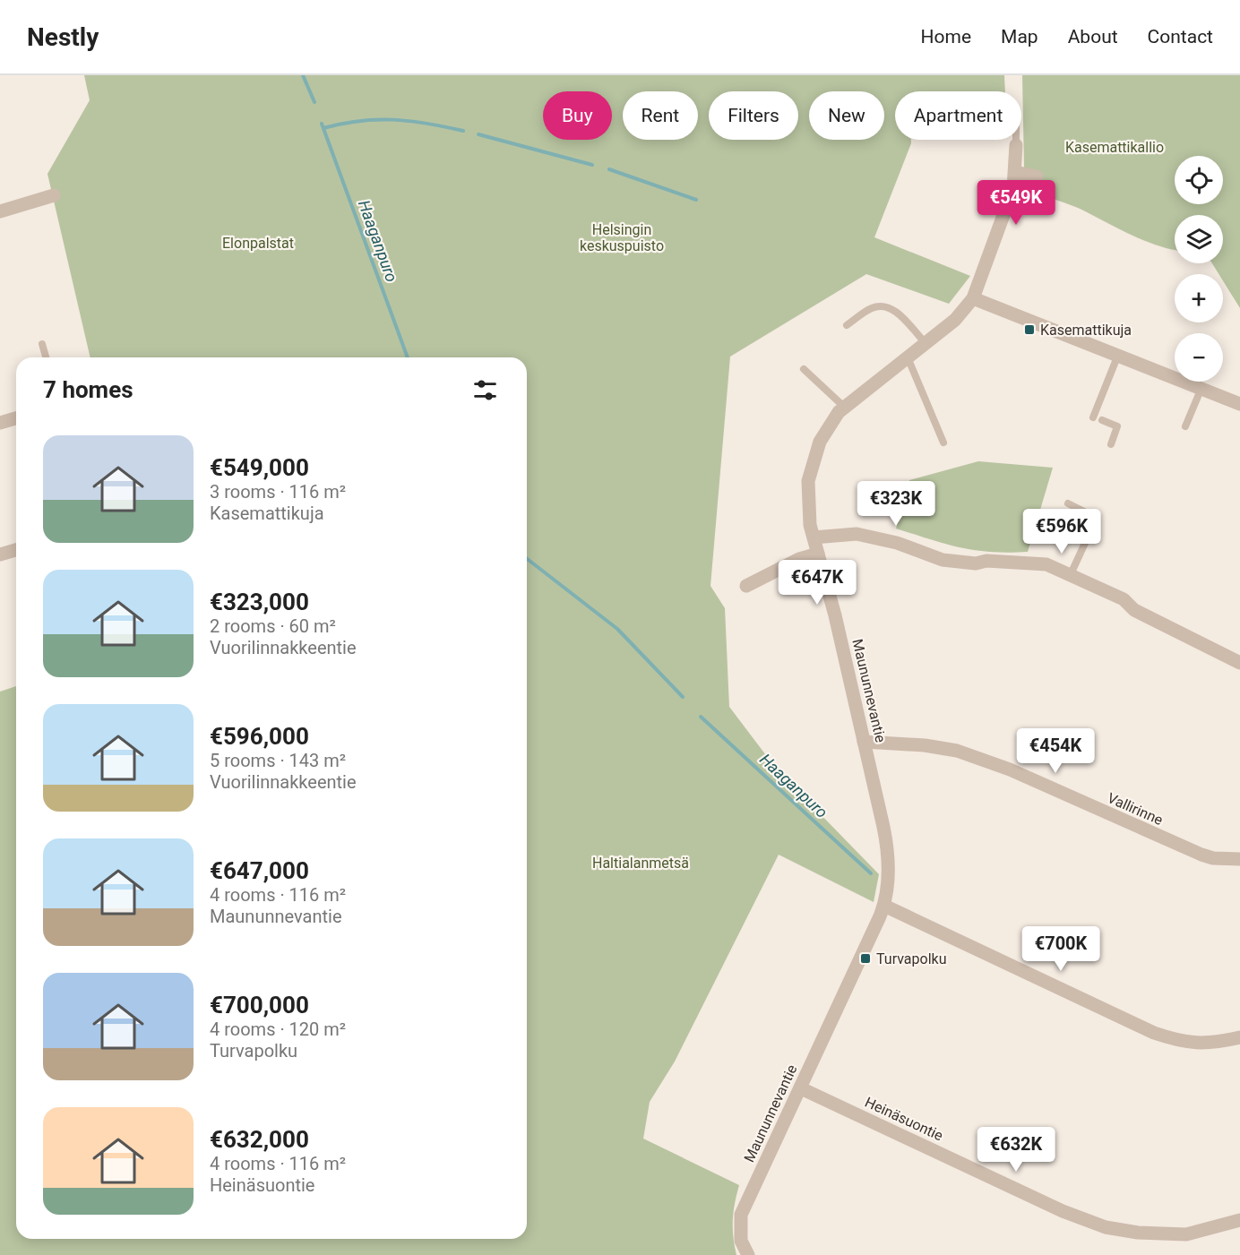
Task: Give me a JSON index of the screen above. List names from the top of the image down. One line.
{"streets":{"street":["Maununnevantie","Vallirinne","Heinäsuontie"]},"crossings":[["Maununnevantie","Vallirinne"],["Maununnevantie","Heinäsuontie"]],"water":["Haaganpuro"],"parks":["Kasemattikallio","Helsingin keskuspuisto","Elonpalstat","Haltialanmetsä"],"places":{"transit":["Kasemattikuja","Turvapolku"]},"page":{"header":"Nestly","nav":["Home","Map","About","Contact"],"chip":["Buy","Rent","Filters","New","Apartment"],"map_buttons":["+","−"],"price":["€549K","€323K","€596K","€647K","€454K","€700K","€632K"],"heading":"7 homes","list":[{"name":"€549,000","note":"3 rooms · 116 m² · Kasemattikuja"},{"name":"€323,000","note":"2 rooms · 60 m² · Vuorilinnakkeentie"},{"name":"€596,000","note":"5 rooms · 143 m² · Vuorilinnakkeentie"},{"name":"€647,000","note":"4 rooms · 116 m² · Maununnevantie"},{"name":"€700,000","note":"4 rooms · 120 m² · Turvapolku"},{"name":"€632,000","note":"4 rooms · 116 m² · Heinäsuontie"}]}}
